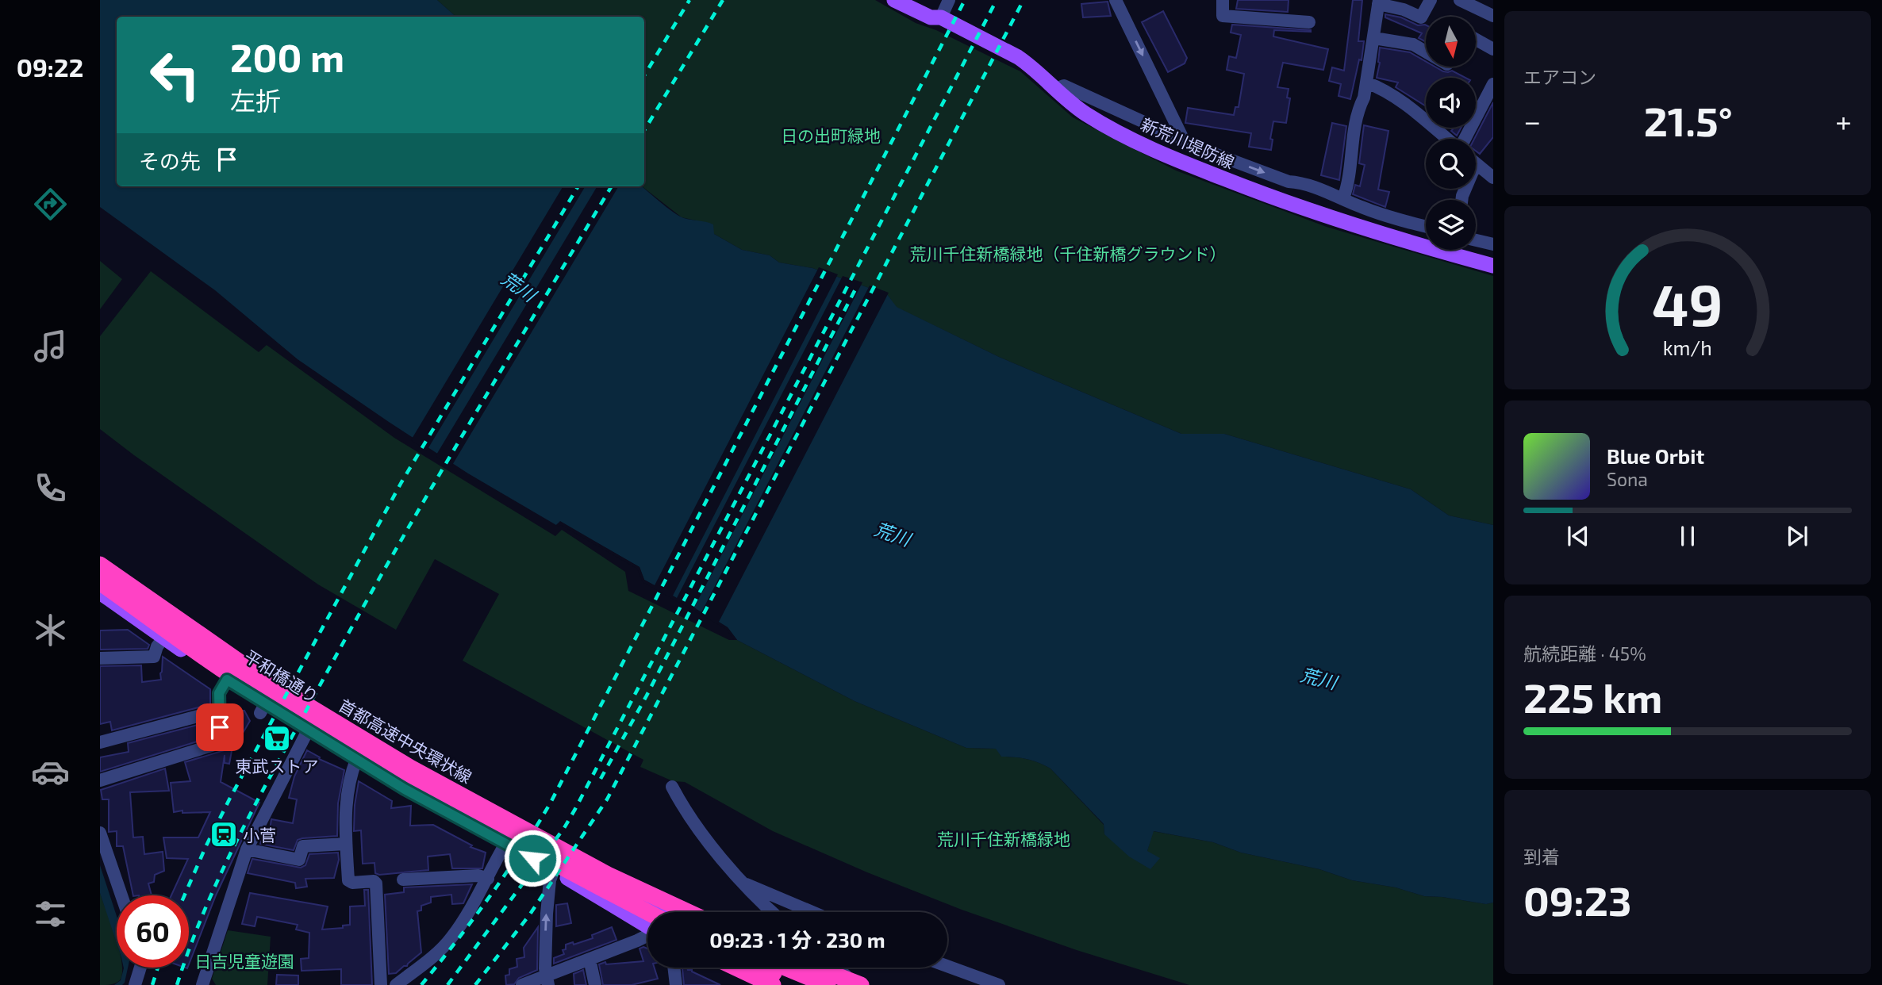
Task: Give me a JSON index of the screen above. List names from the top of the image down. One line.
{"streets":{"highway":["首都高速中央環状線"],"main road":["新荒川堤防線","平和橋通り"]},"water":["荒川"],"parks":["日の出町緑地","荒川千住新橋緑地（千住新橋グラウンド）","荒川千住新橋緑地","日吉児童遊園"],"places":{"supermarket":["東武ストア"],"station":["小菅"]},"north":"bottom","page":{"tabs":"09:22","tile":["エアコン",["航続距離 · 45%","225 km"],["到着","09:23"]],"turn":["200 m","左折"],"heat":["−","21.5°","+"],"then":"その先","song":["Blue Orbit","Sona"],"limit":"60","trip":"09:23 · 1 分 · 230 m","gauge":["49","km/h"]}}
